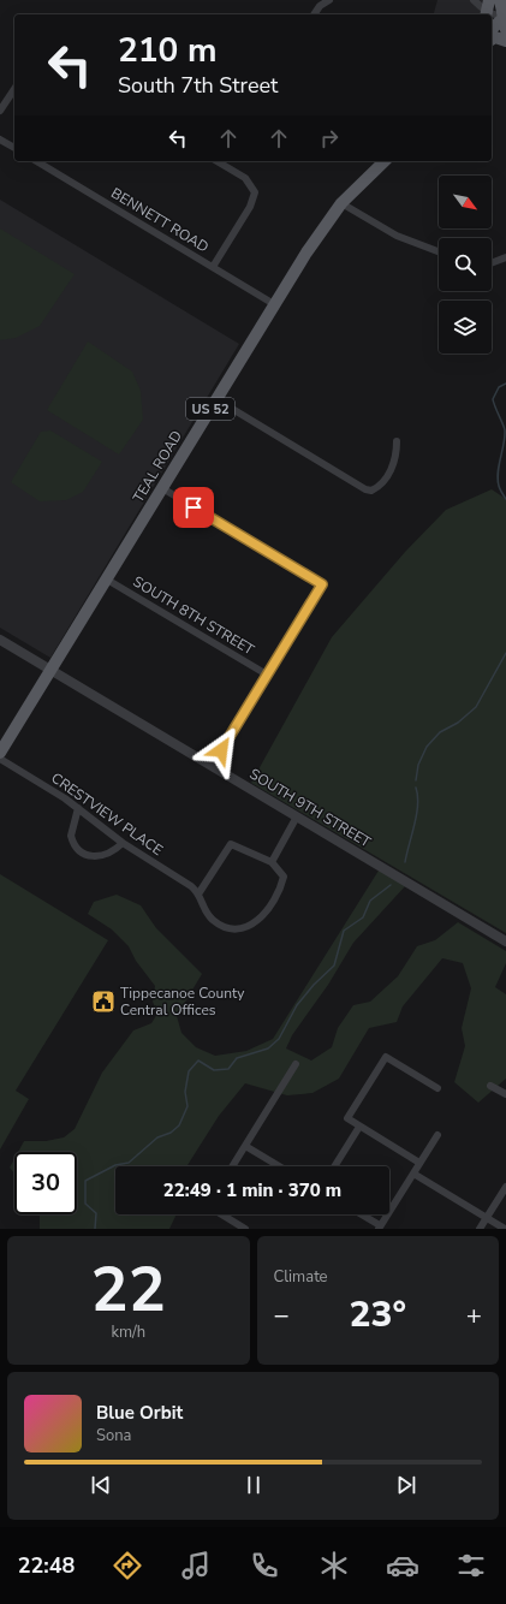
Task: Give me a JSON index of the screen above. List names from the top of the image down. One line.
{"streets":{"main road":["US 52","TEAL ROAD"],"street":["BENNETT ROAD","SOUTH 8TH STREET","SOUTH 9TH STREET","CRESTVIEW PLACE"]},"crossings":[["BENNETT ROAD","TEAL ROAD"],["TEAL ROAD","SOUTH 8TH STREET"],["TEAL ROAD","SOUTH 9TH STREET"]],"places":{"public building":["Tippecanoe County Central Offices"]},"north":"bottom right","page":{"turn":["210 m","South 7th Street"],"limit":"30","trip":"22:49 · 1 min · 370 m","tile":[["22","km/h"],"Climate"],"heat":["−","23°","+"],"song":["Blue Orbit","Sona"],"tabs":"22:48"}}
